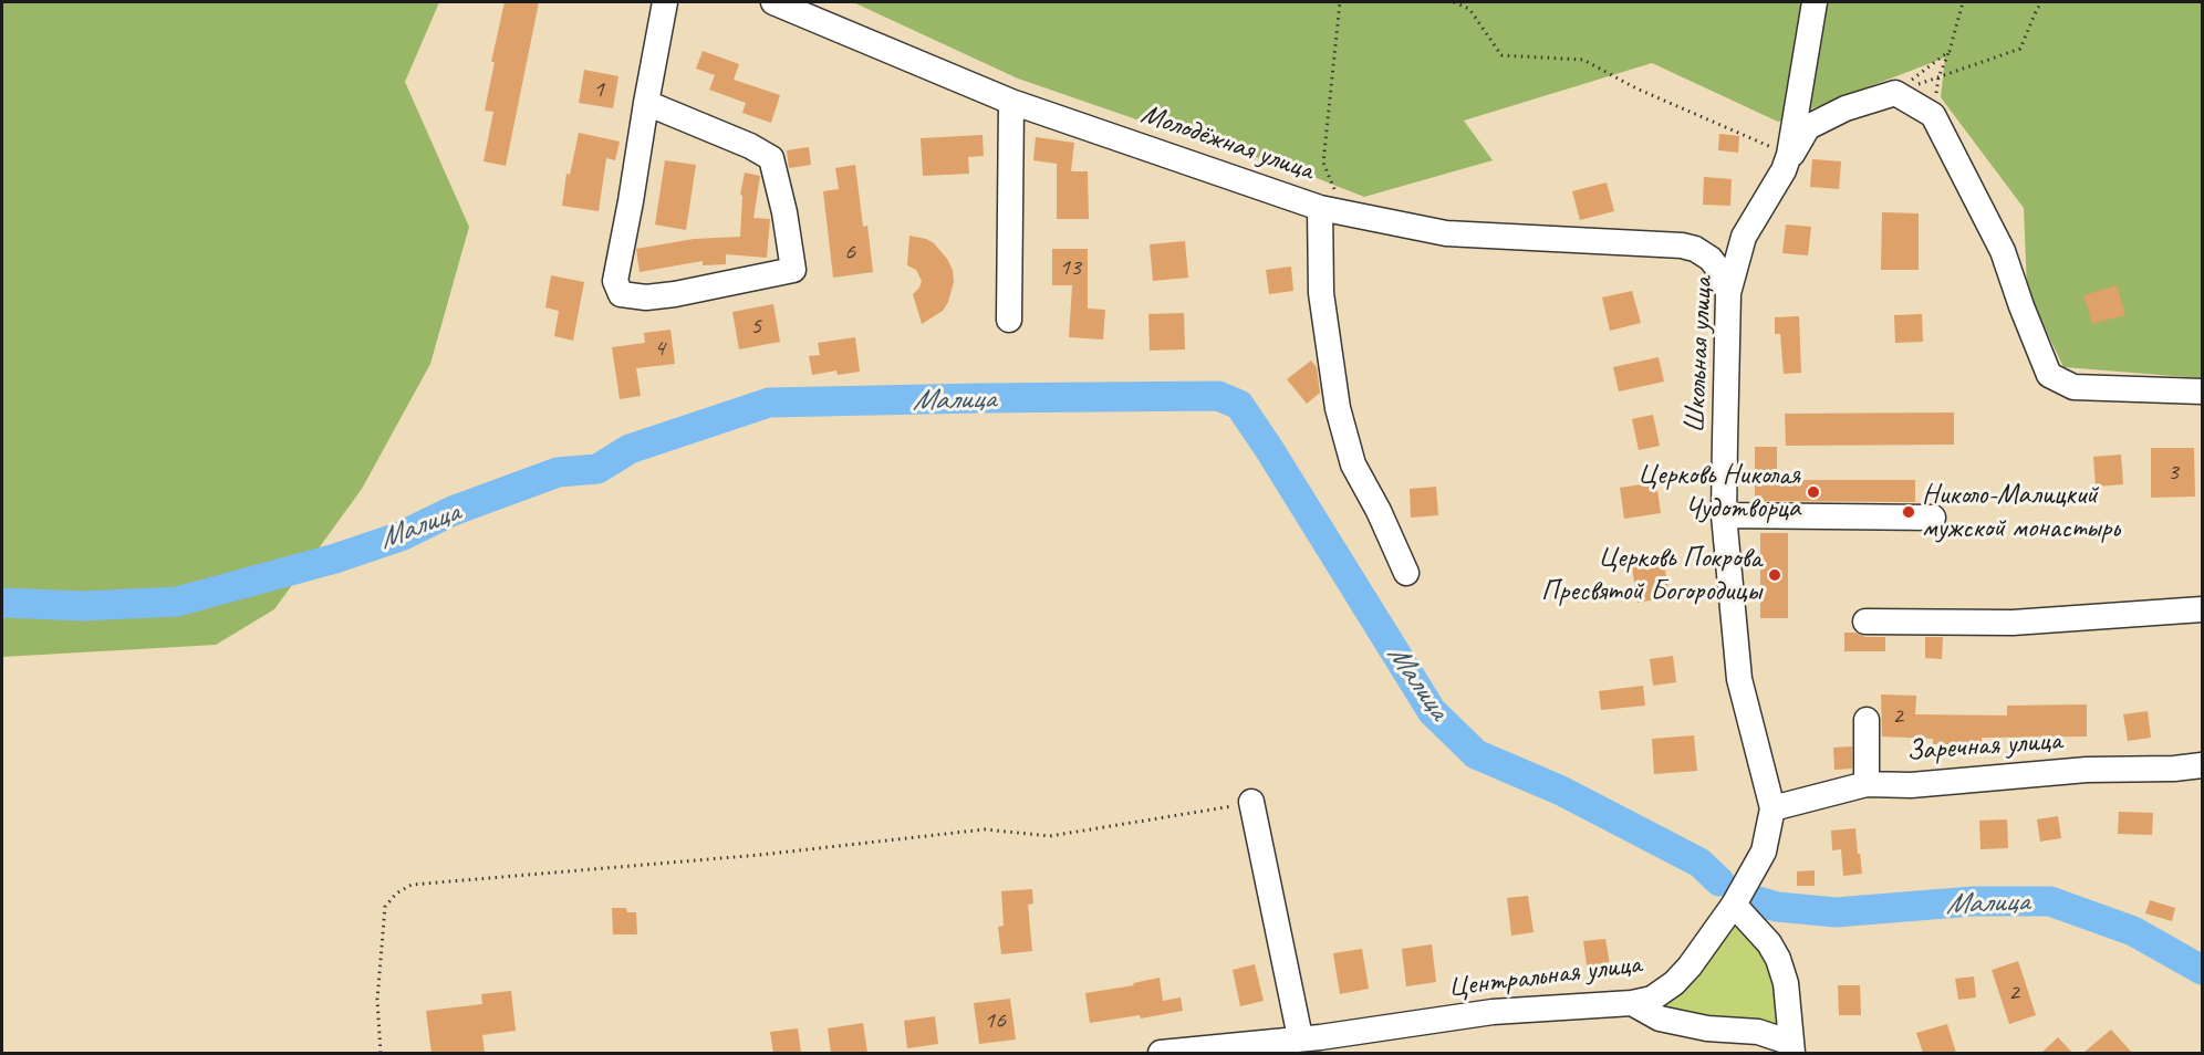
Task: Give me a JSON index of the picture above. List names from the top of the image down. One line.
{"streets":{"street":["Молодёжная улица","Школьная улица","Заречная улица","Центральная улица"]},"crossings":[["Молодёжная улица","Школьная улица"],["Школьная улица","Заречная улица"],["Школьная улица","Центральная улица"]],"water":["Малица"],"places":["Церковь Николая Чудотворца","Николо-Малицкий мужской монастырь","Церковь Покрова Пресвятой Богородицы"],"house_numbers":["1","6","13","5","4","3","2","2","16"]}
